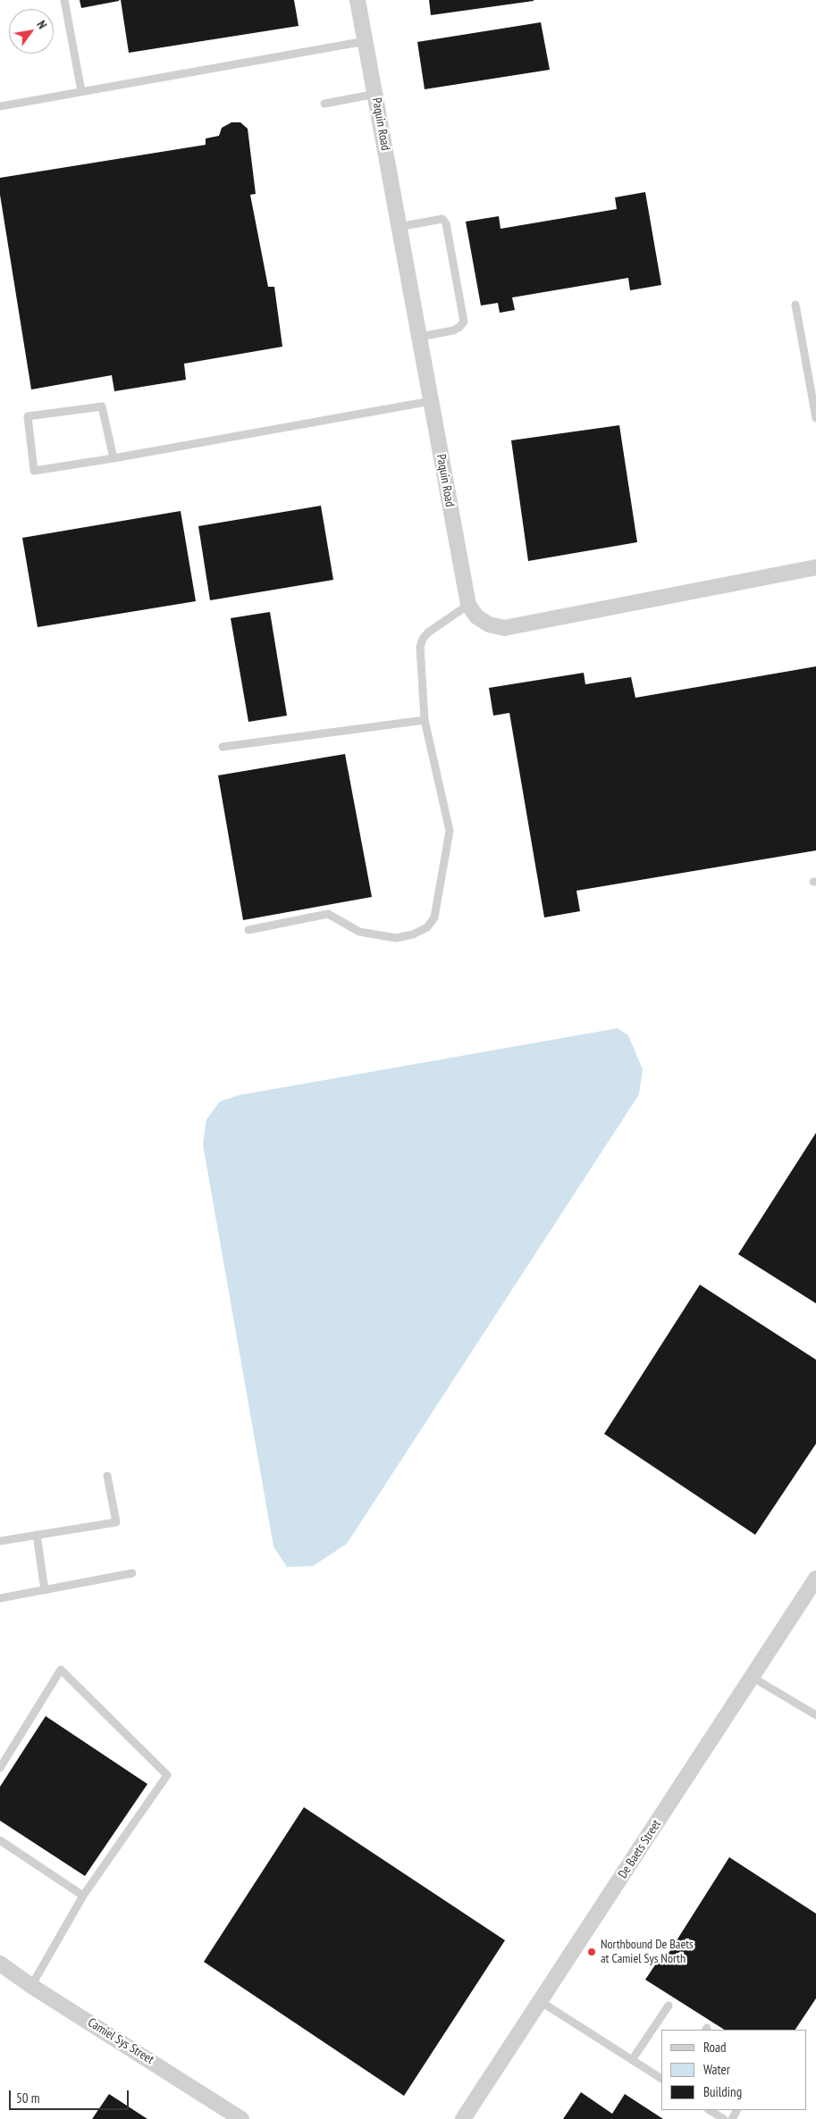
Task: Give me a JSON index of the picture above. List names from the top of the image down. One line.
{"streets":{"street":["Paquin Road","De Baets Street","Camiel Sys Street"]},"places":["Northbound De Baets at Camiel Sys North"],"legend":["Road","Water","Building"],"scale_bar":"50 m","north":"top right"}
